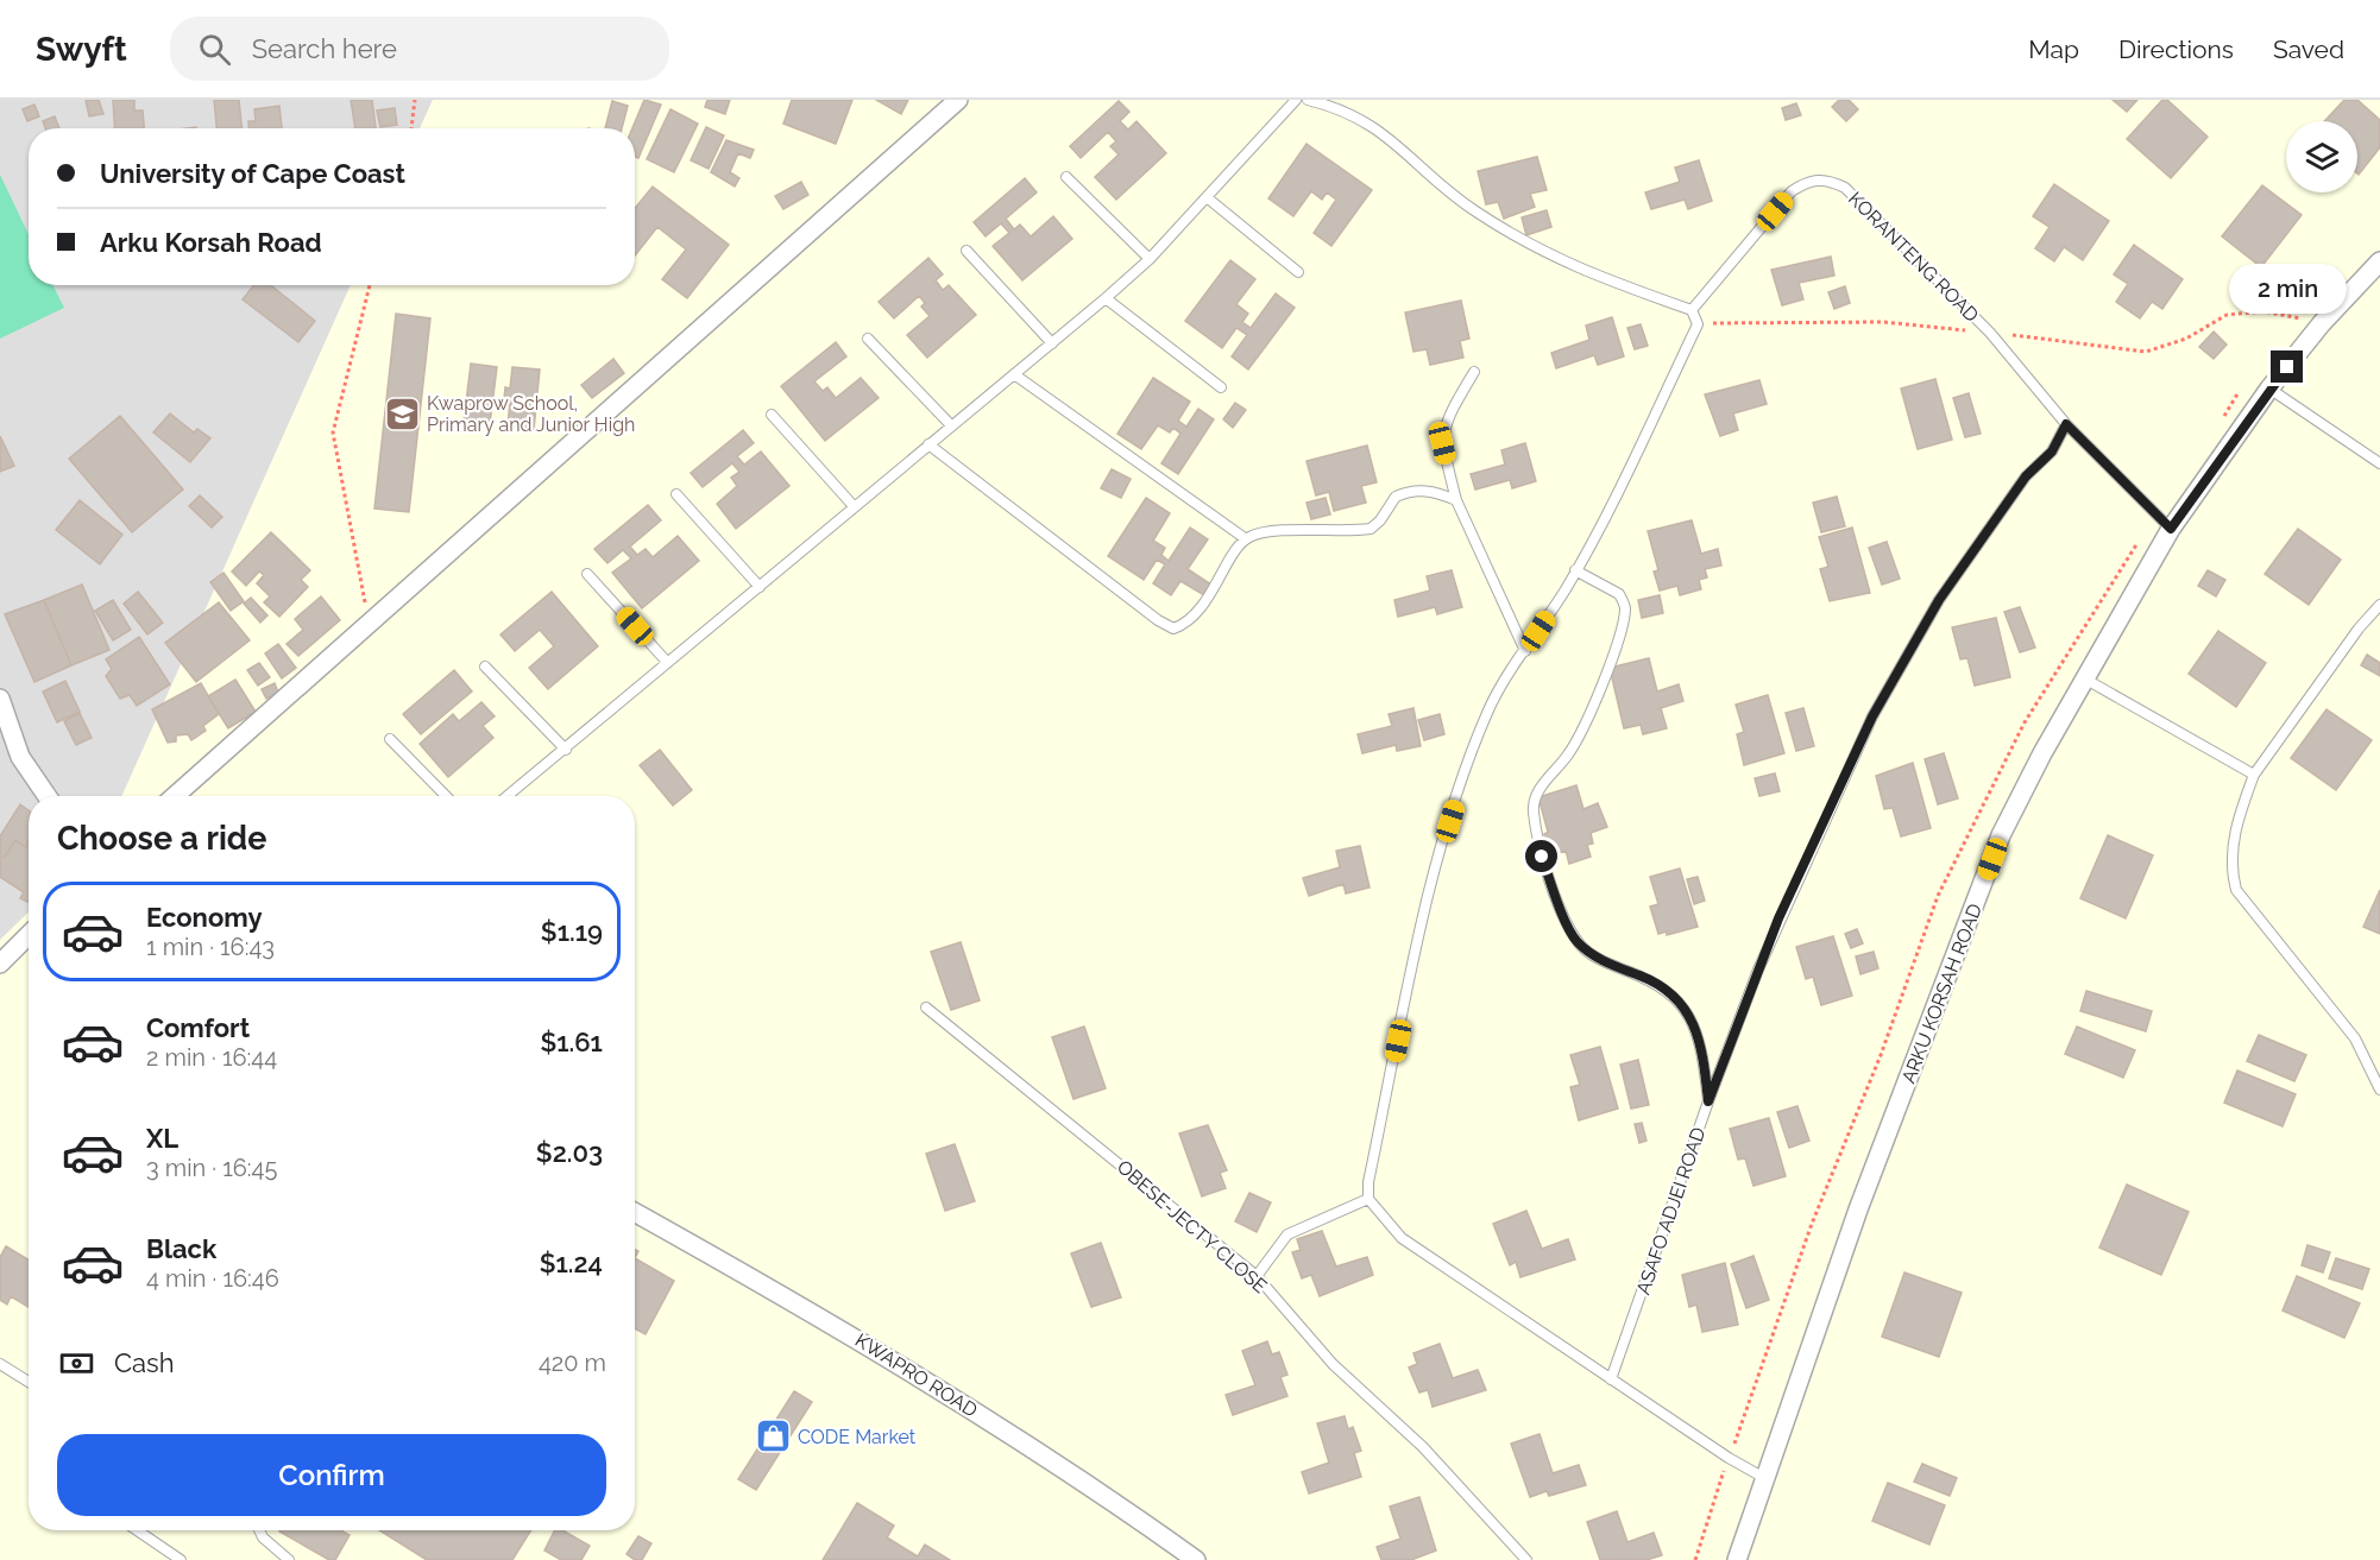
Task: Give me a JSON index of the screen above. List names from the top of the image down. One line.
{"streets":{"street":["ARKU KORSAH ROAD","KWAPRO ROAD"],"lane":["KORANTENG ROAD","ASAFO ADJEI ROAD","OBESE-JECTY CLOSE"]},"crossings":[["KORANTENG ROAD","ASAFO ADJEI ROAD"]],"places":{"school or university":["Kwaprow School, Primary and Junior High"],"shop":["CODE Market"]},"page":{"header":"Swyft","search":"Search here","nav":["Map","Directions","Saved"],"banner":["University of Cape Coast","Arku Korsah Road"],"bubble":"2 min","heading":"Choose a ride","list":[{"name":"Economy","note":"1 min · 16:43","value":"$1.19"},{"name":"Comfort","note":"2 min · 16:44","value":"$1.61"},{"name":"XL","note":"3 min · 16:45","value":"$2.03"},{"name":"Black","note":"4 min · 16:46","value":"$1.24"}],"pay":["Cash","420 m"],"buttons":"Confirm"}}
